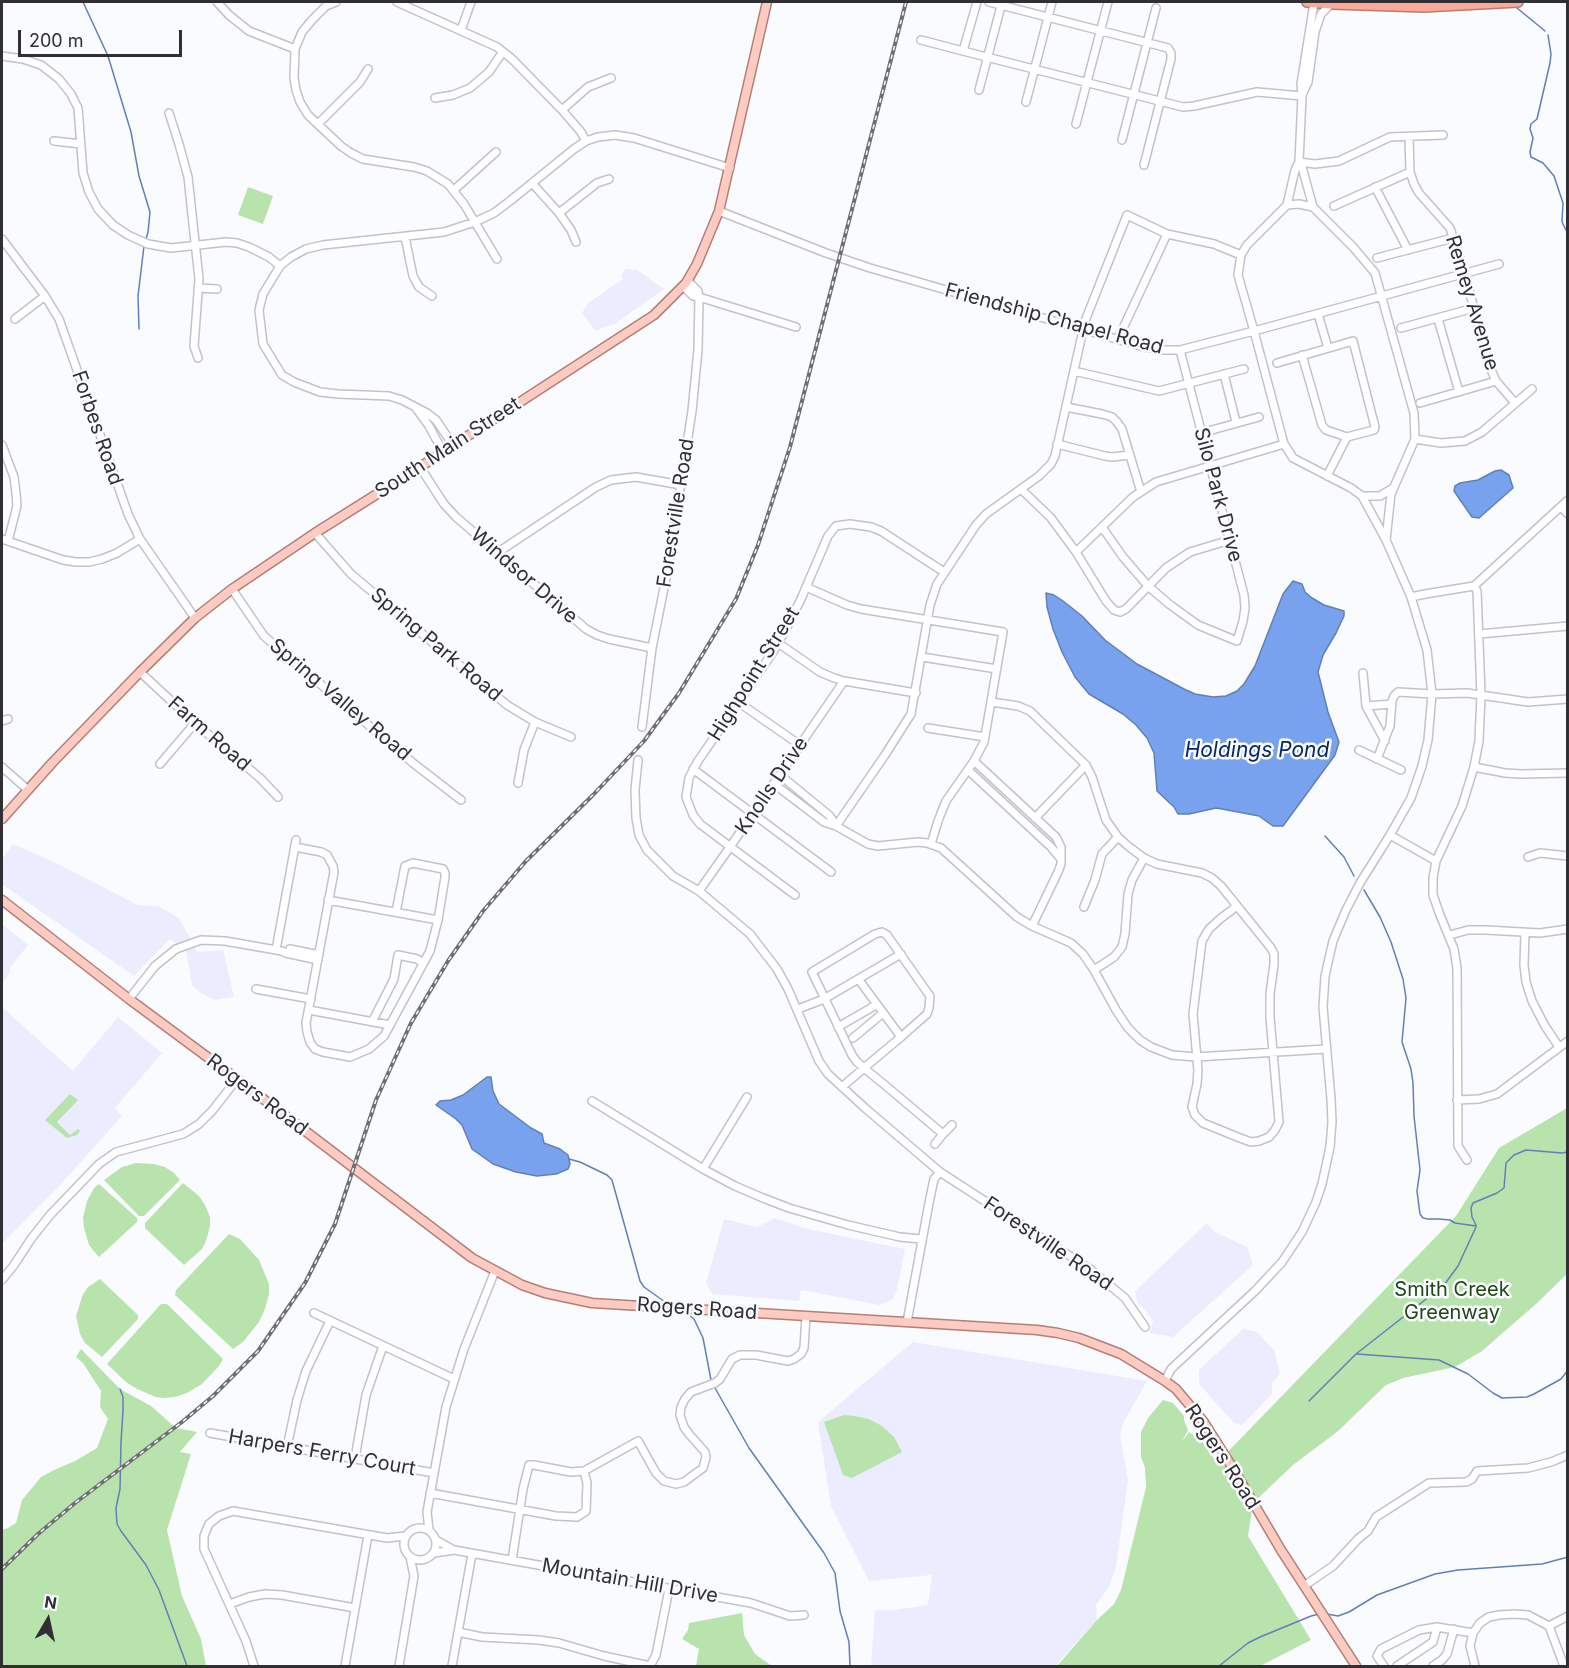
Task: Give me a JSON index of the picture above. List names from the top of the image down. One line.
{"streets":{"main road":["South Main Street","Rogers Road"],"street":["Remey Avenue","Friendship Chapel Road","Forbes Road","Silo Park Drive","Forestville Road","Windsor Drive","Spring Park Road","Highpoint Street","Spring Valley Road","Farm Road","Knolls Drive","Harpers Ferry Court","Mountain Hill Drive"]},"crossings":[["Remey Avenue","Friendship Chapel Road"],["Friendship Chapel Road","South Main Street"],["Friendship Chapel Road","Silo Park Drive"],["Forbes Road","South Main Street"],["South Main Street","Windsor Drive"],["South Main Street","Spring Park Road"],["South Main Street","Spring Valley Road"],["South Main Street","Farm Road"],["Forestville Road","Windsor Drive"],["Forestville Road","Knolls Drive"],["Highpoint Street","Knolls Drive"]],"water":["Holdings Pond"],"parks":["Smith Creek Greenway"],"scale_bar":"200 m","north":"top"}
